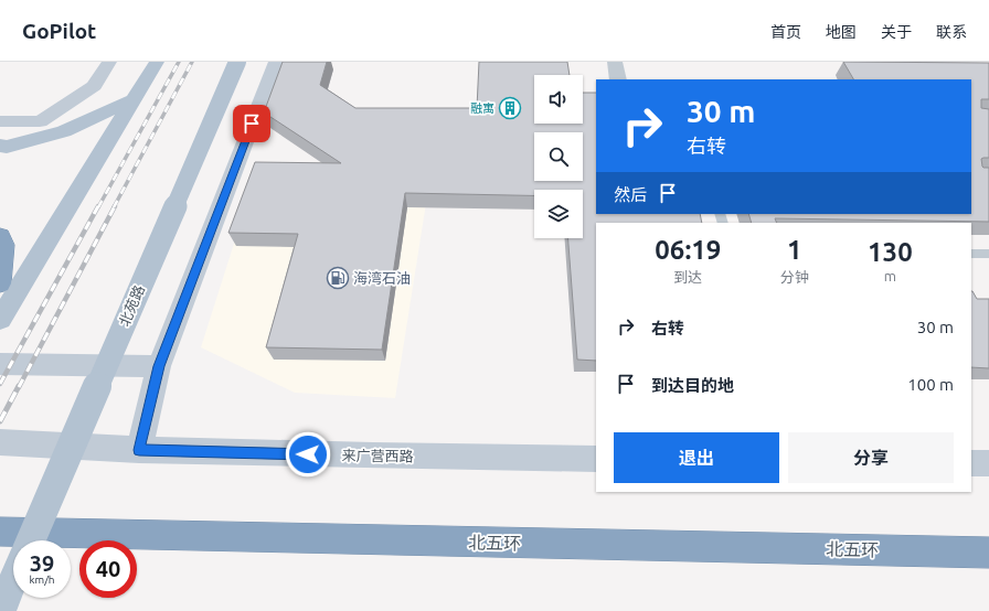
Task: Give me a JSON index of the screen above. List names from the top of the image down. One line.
{"streets":{"highway":["北五环"],"main road":["北苑路"],"street":["来广营西路"]},"places":{"building":["融寓"],"fuel station":["海湾石油"]},"page":{"header":"GoPilot","nav":["首页","地图","关于","联系"],"turn":["30 m","右转"],"then":"然后","eta":["06:19","到达","1","分钟","130","m"],"list":[{"name":"右转","value":"30 m"},{"name":"到达目的地","value":"100 m"}],"buttons":["退出","分享"],"speed":"39 km/h","limit":"40"}}
